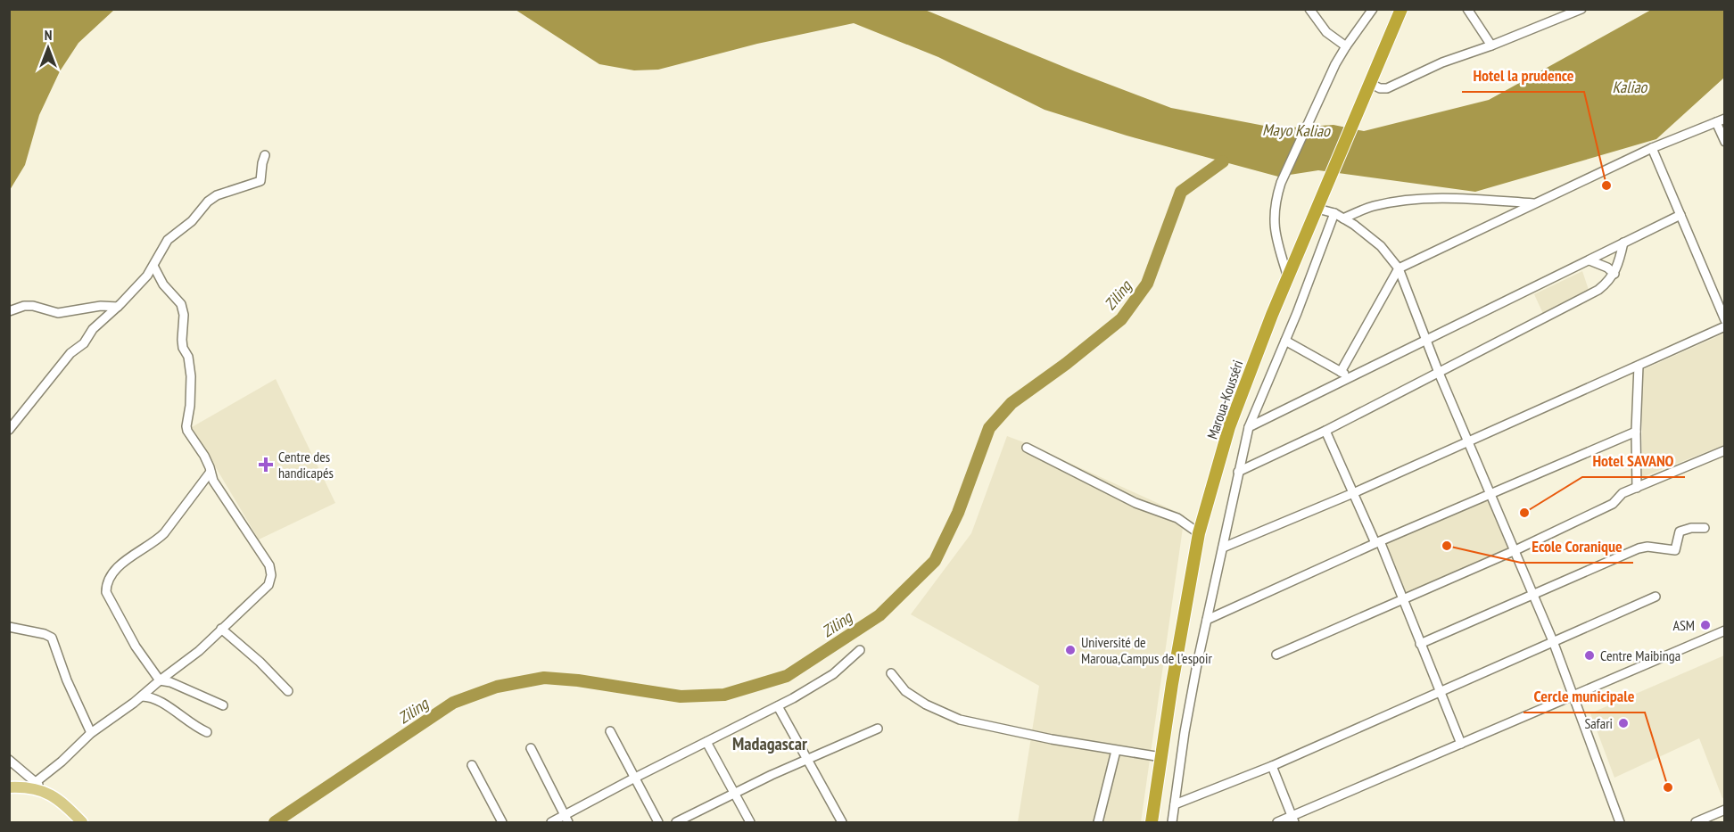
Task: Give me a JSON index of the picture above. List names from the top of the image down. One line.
{"streets":{"highway":["Maroua-Kousséri"]},"districts":["Madagascar"],"water":["Kaliao","Mayo Kaliao","Ziling"],"places":{"other":["Hotel la prudence","Hotel SAVANO","Ecole Coranique","ASM","Université de Maroua,Campus de l'espoir","Centre Maibinga","Safari","Cercle municipale"],"health":["Centre des handicapés"]},"north":"top"}
